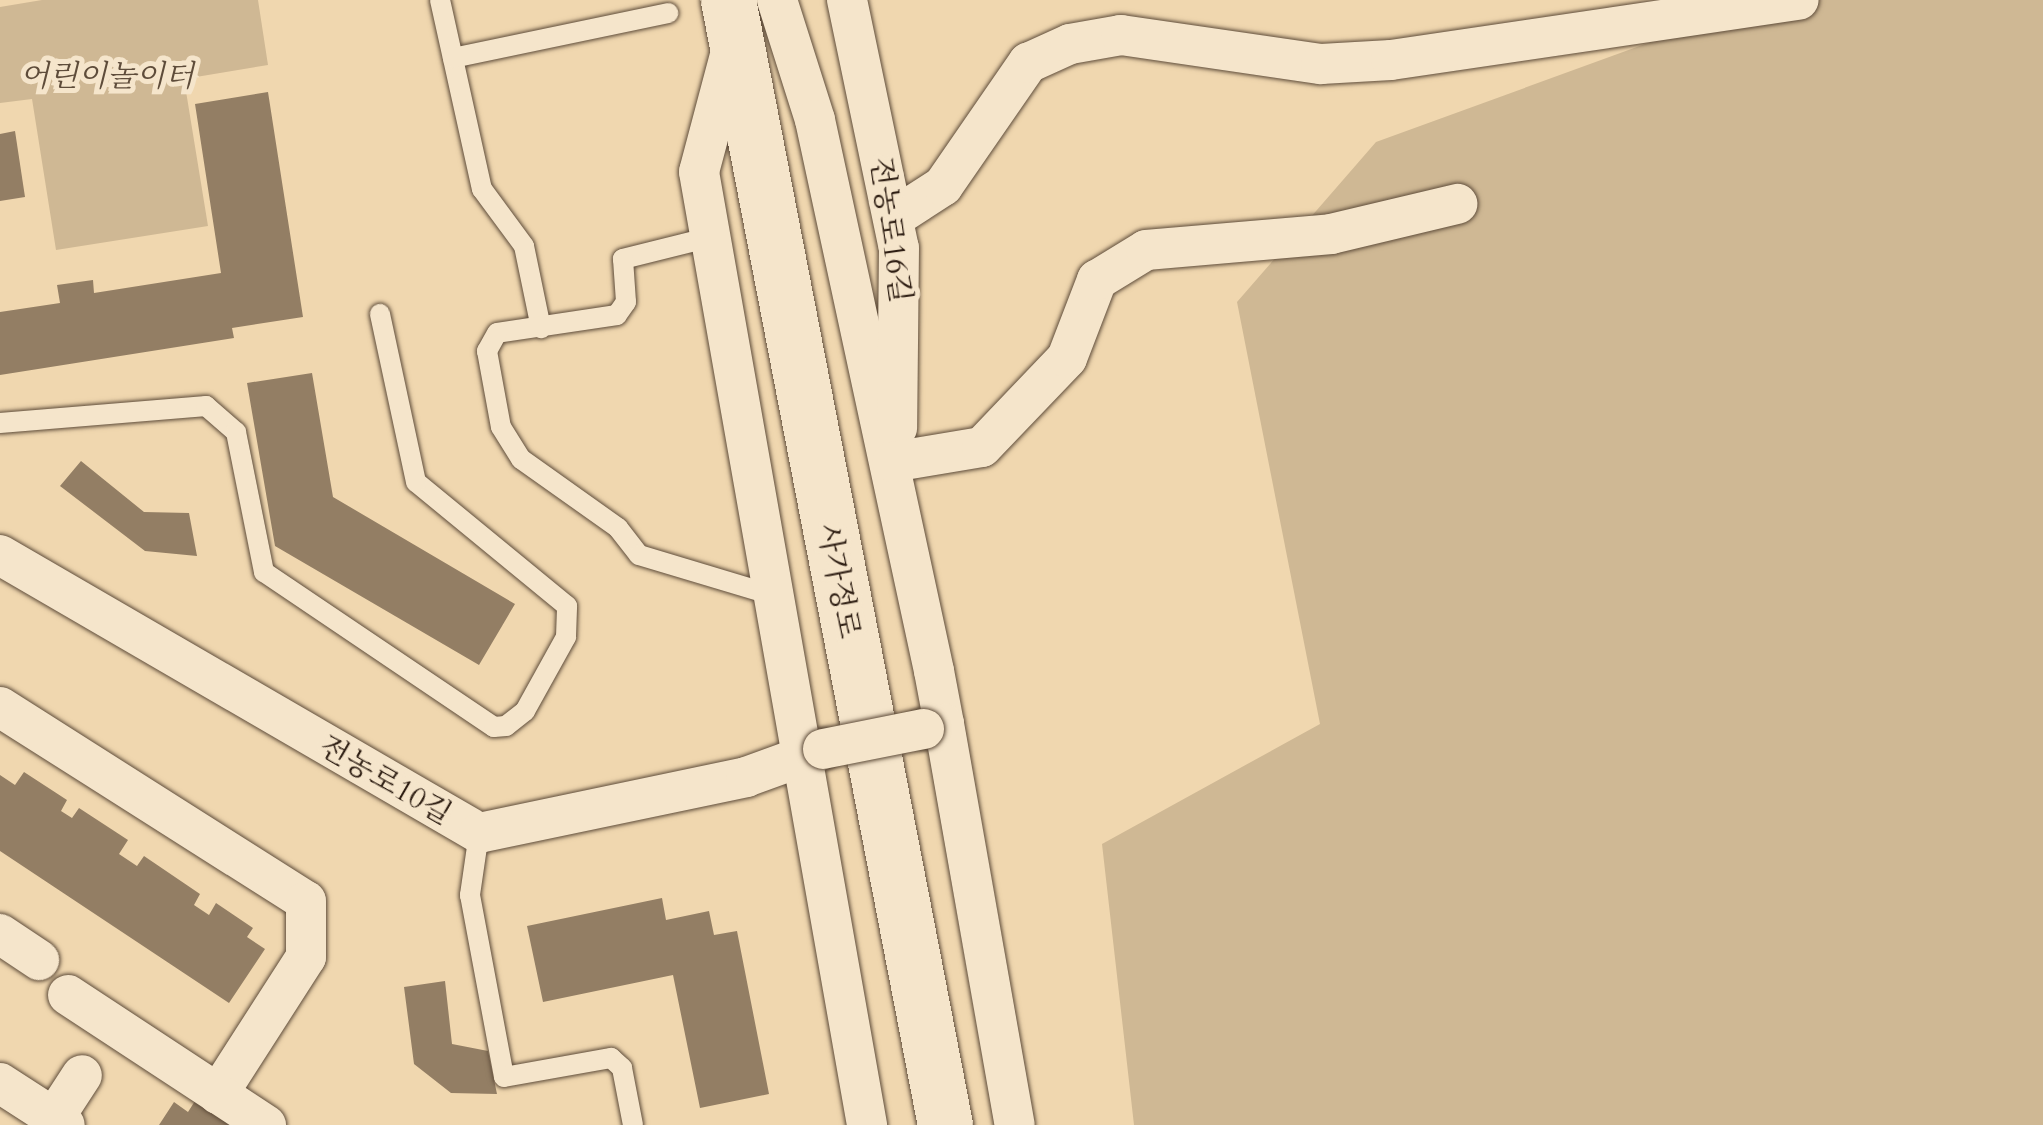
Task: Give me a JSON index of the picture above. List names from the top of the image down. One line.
{"streets":{"main road":["사가정로"],"street":["전농로16길","전농로10길"]},"crossings":[["사가정로","전농로10길"]],"parks":["어린이놀이터"]}
